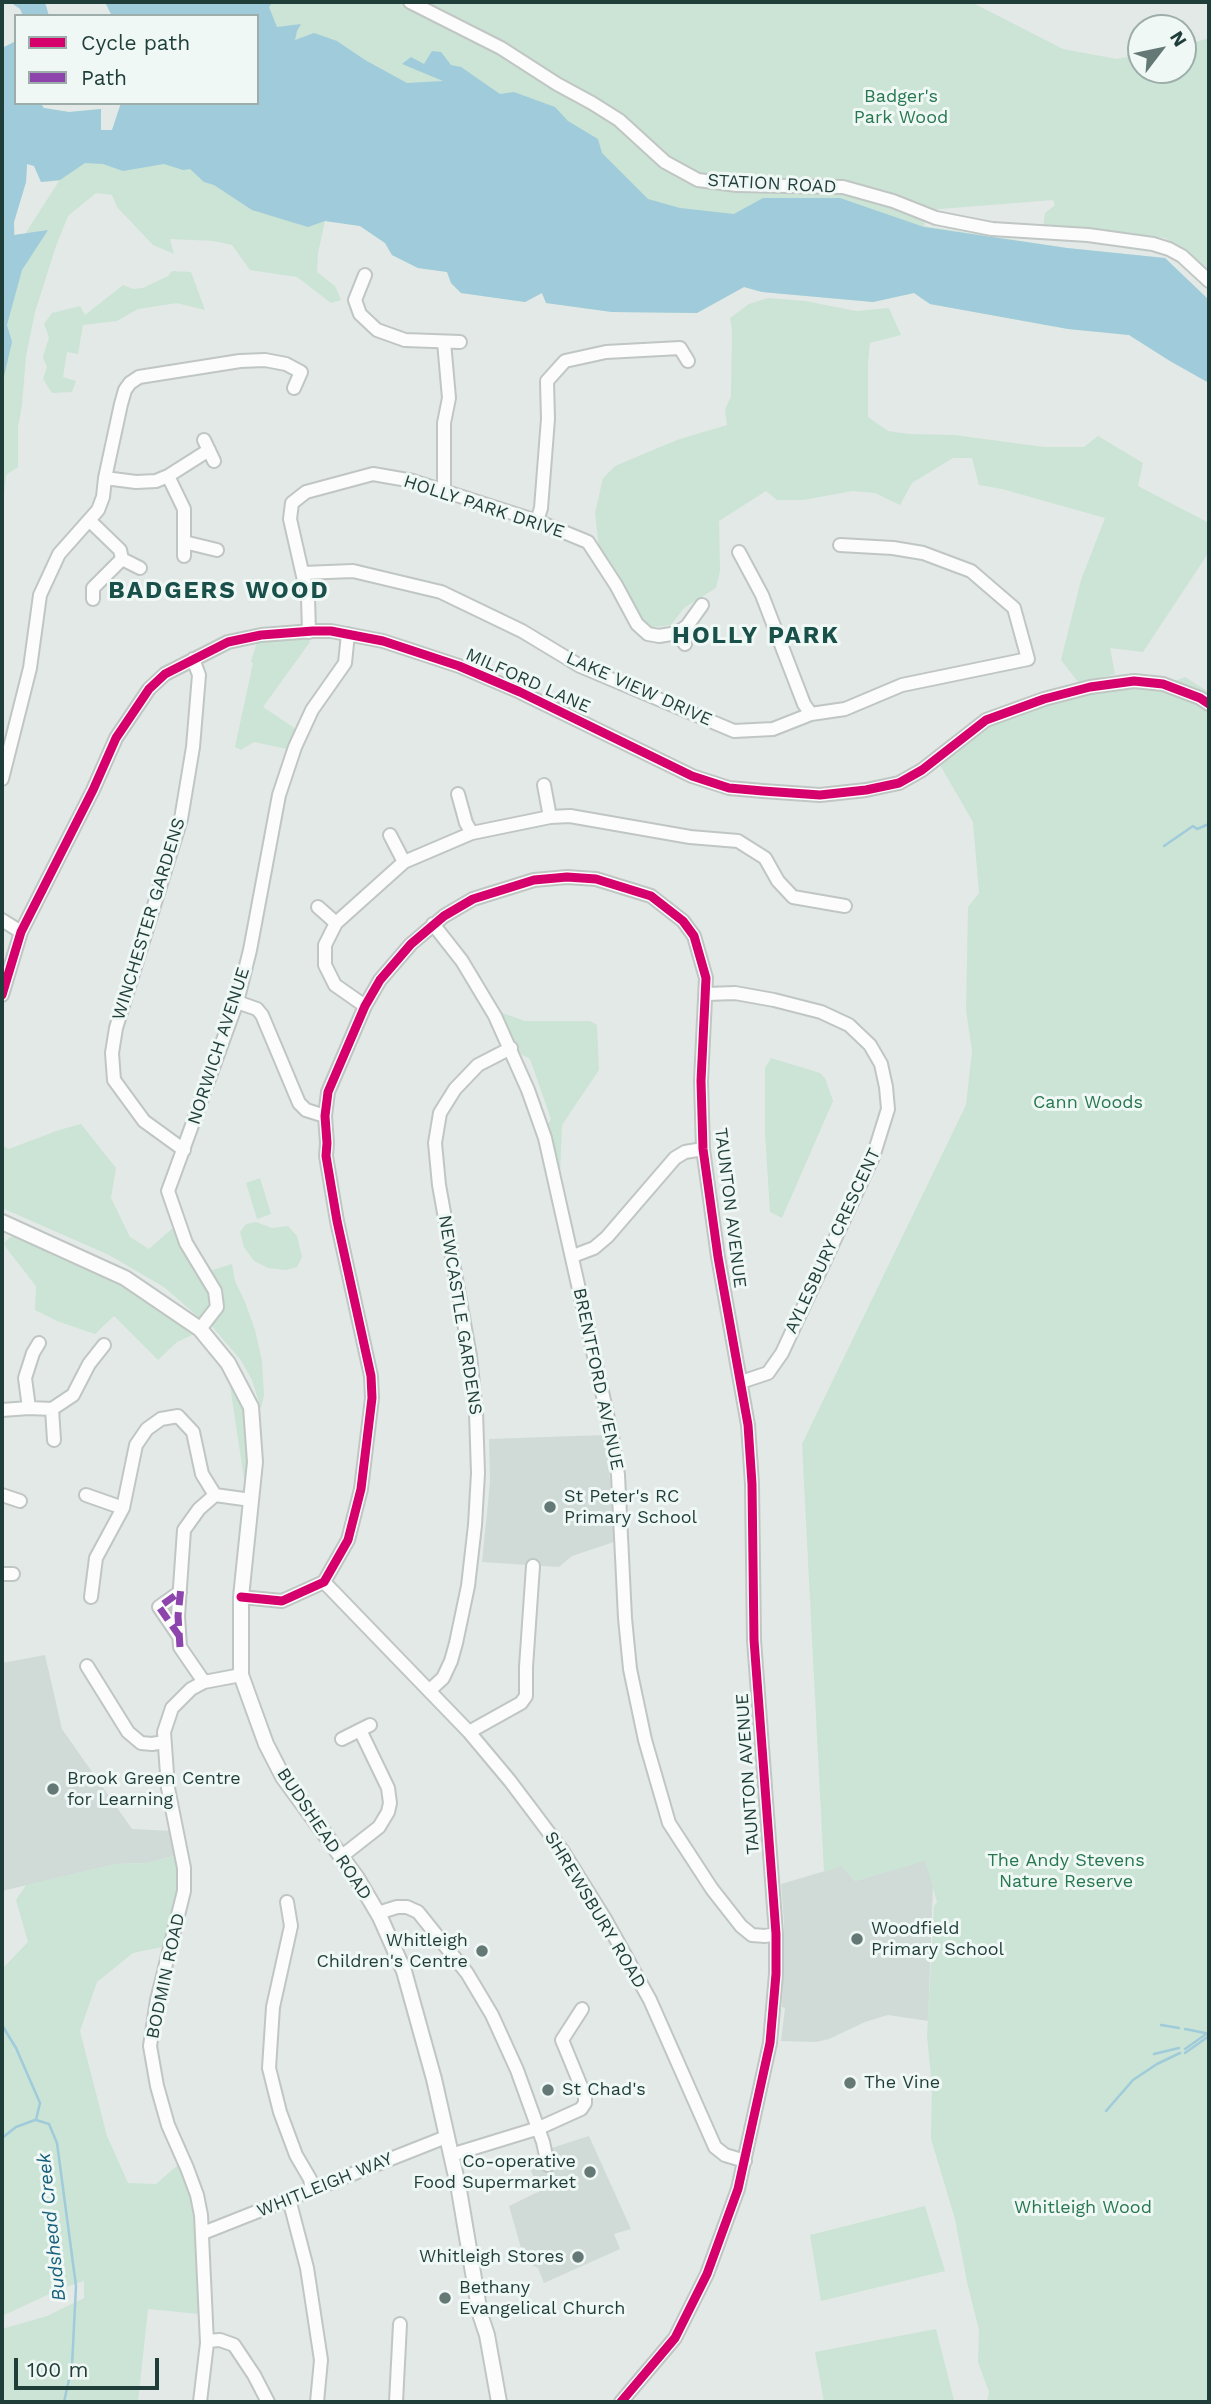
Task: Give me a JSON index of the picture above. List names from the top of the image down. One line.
{"streets":{"street":["STATION ROAD","HOLLY PARK DRIVE","MILFORD LANE","LAKE VIEW DRIVE","WINCHESTER GARDENS","NORWICH AVENUE","TAUNTON AVENUE","AYLESBURY CRESCENT","NEWCASTLE GARDENS","BRENTFORD AVENUE","BUDSHEAD ROAD","SHREWSBURY ROAD","BODMIN ROAD","WHITLEIGH WAY"]},"crossings":[["HOLLY PARK DRIVE","MILFORD LANE"],["HOLLY PARK DRIVE","LAKE VIEW DRIVE"],["MILFORD LANE","WINCHESTER GARDENS"],["MILFORD LANE","NORWICH AVENUE"],["WINCHESTER GARDENS","NORWICH AVENUE"],["NORWICH AVENUE","BUDSHEAD ROAD"],["TAUNTON AVENUE","AYLESBURY CRESCENT"],["TAUNTON AVENUE","BRENTFORD AVENUE"],["TAUNTON AVENUE","SHREWSBURY ROAD"],["NEWCASTLE GARDENS","BRENTFORD AVENUE"],["NEWCASTLE GARDENS","SHREWSBURY ROAD"],["BUDSHEAD ROAD","BODMIN ROAD"],["BUDSHEAD ROAD","WHITLEIGH WAY"],["BODMIN ROAD","WHITLEIGH WAY"]],"districts":["BADGERS WOOD","HOLLY PARK"],"water":["Budshead Creek"],"parks":["Badger's Park Wood","Cann Woods","The Andy Stevens Nature Reserve","Whitleigh Wood"],"places":["St Peter's RC Primary School","Brook Green Centre for Learning","Woodfield Primary School","Whitleigh Children's Centre","The Vine","St Chad's","Co-operative Food Supermarket","Whitleigh Stores","Bethany Evangelical Church"],"legend":["Cycle path","Path"],"scale_bar":"100 m","north":"top right"}
